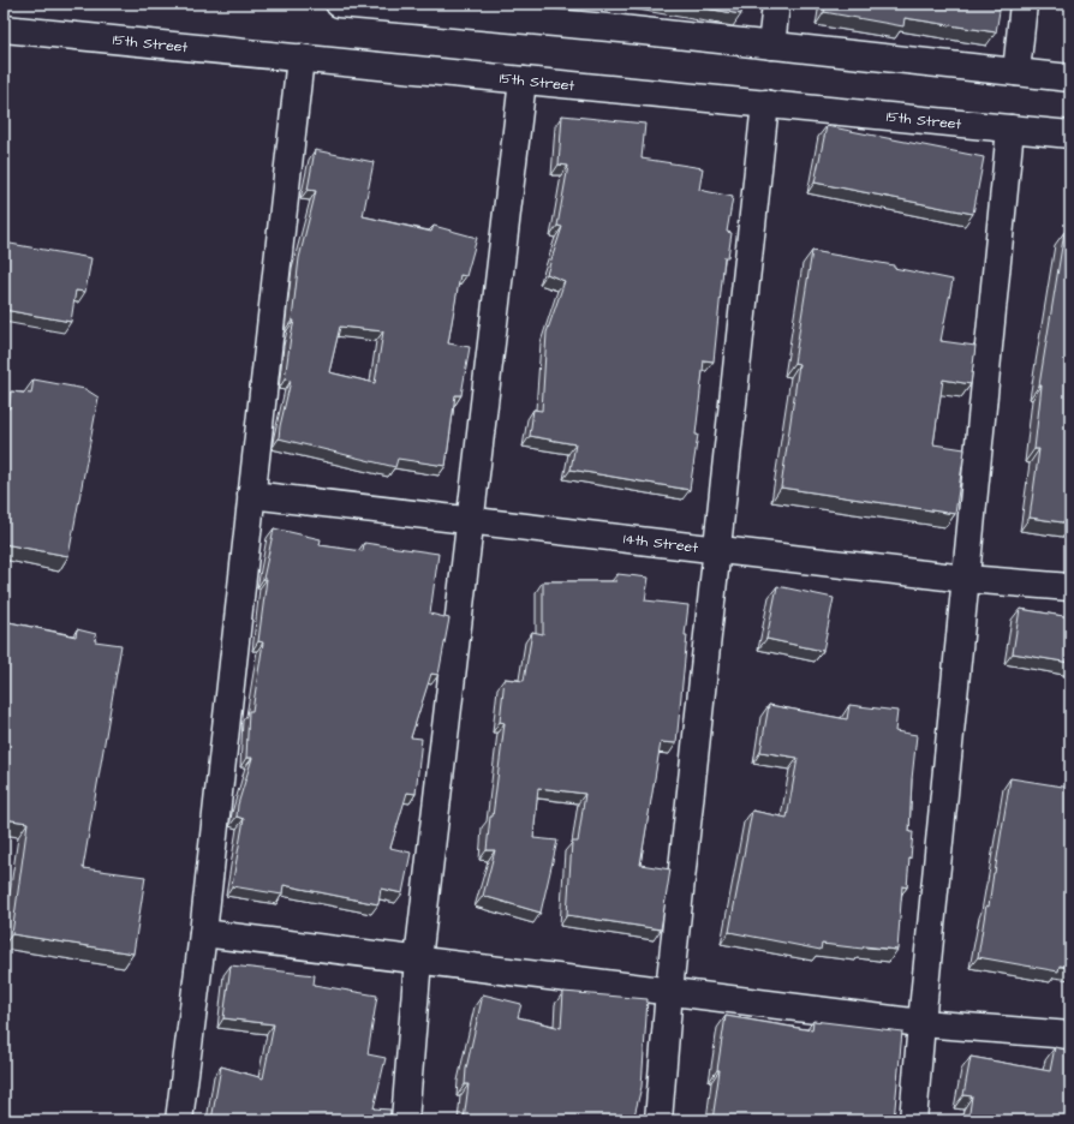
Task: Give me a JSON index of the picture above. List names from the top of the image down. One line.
{"streets":{"street":["15th Street","14th Street"]}}
